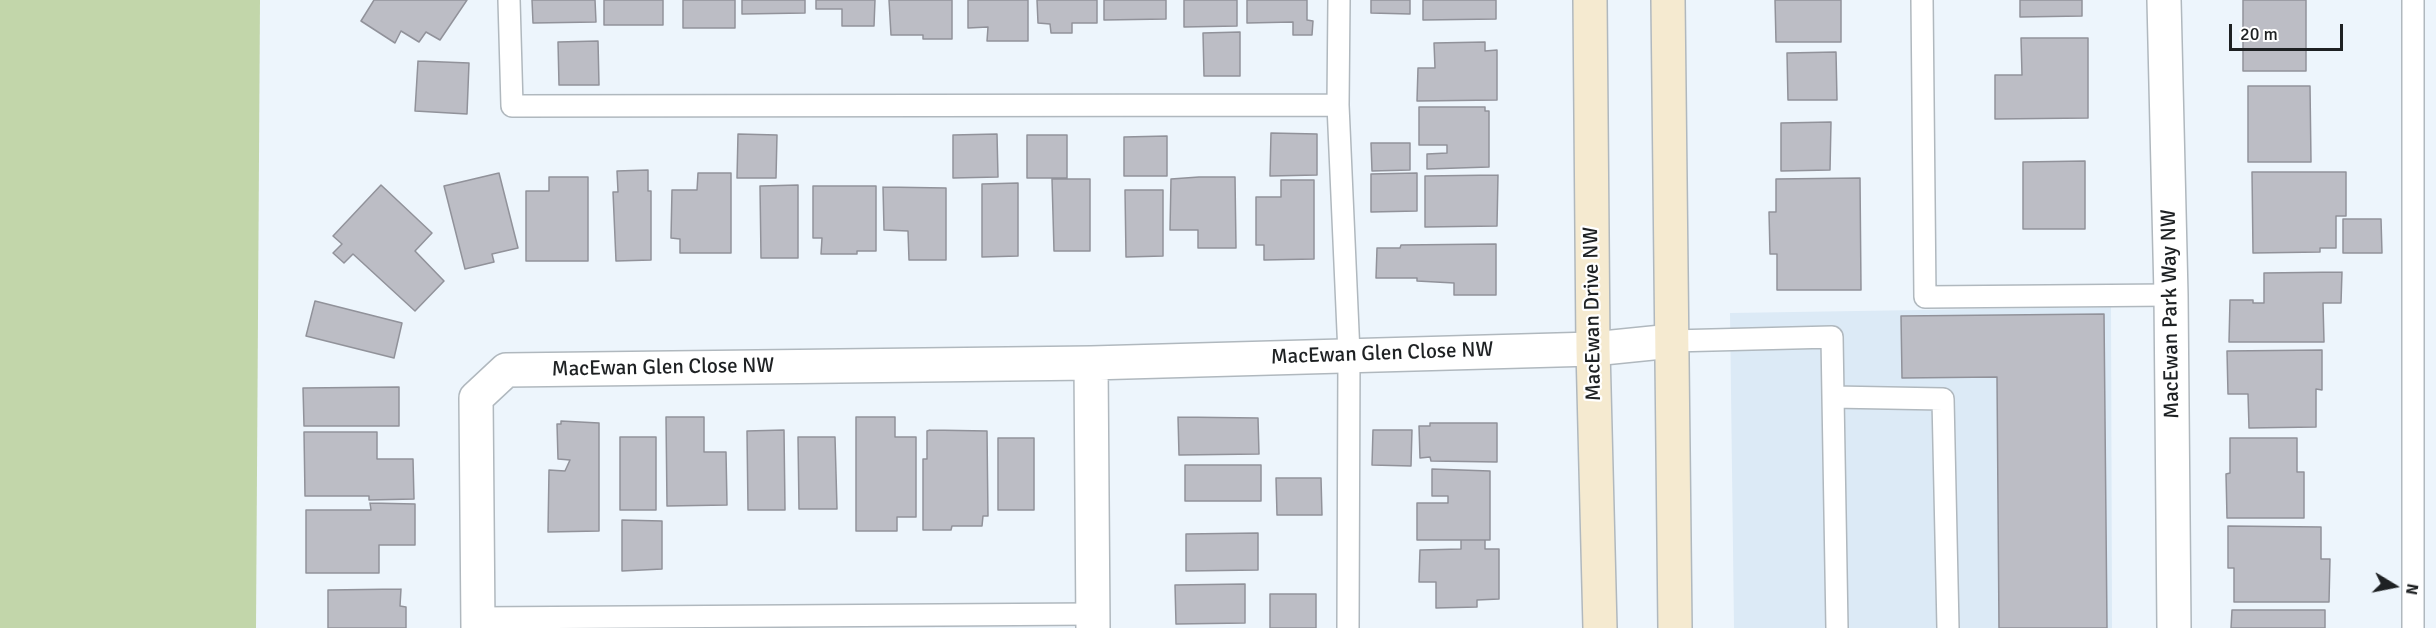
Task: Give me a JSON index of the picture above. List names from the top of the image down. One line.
{"streets":{"street":["MacEwan Drive NW","MacEwan Park Way NW","MacEwan Glen Close NW"]},"crossings":[["MacEwan Drive NW","MacEwan Glen Close NW"]],"scale_bar":"20 m","north":"right"}
